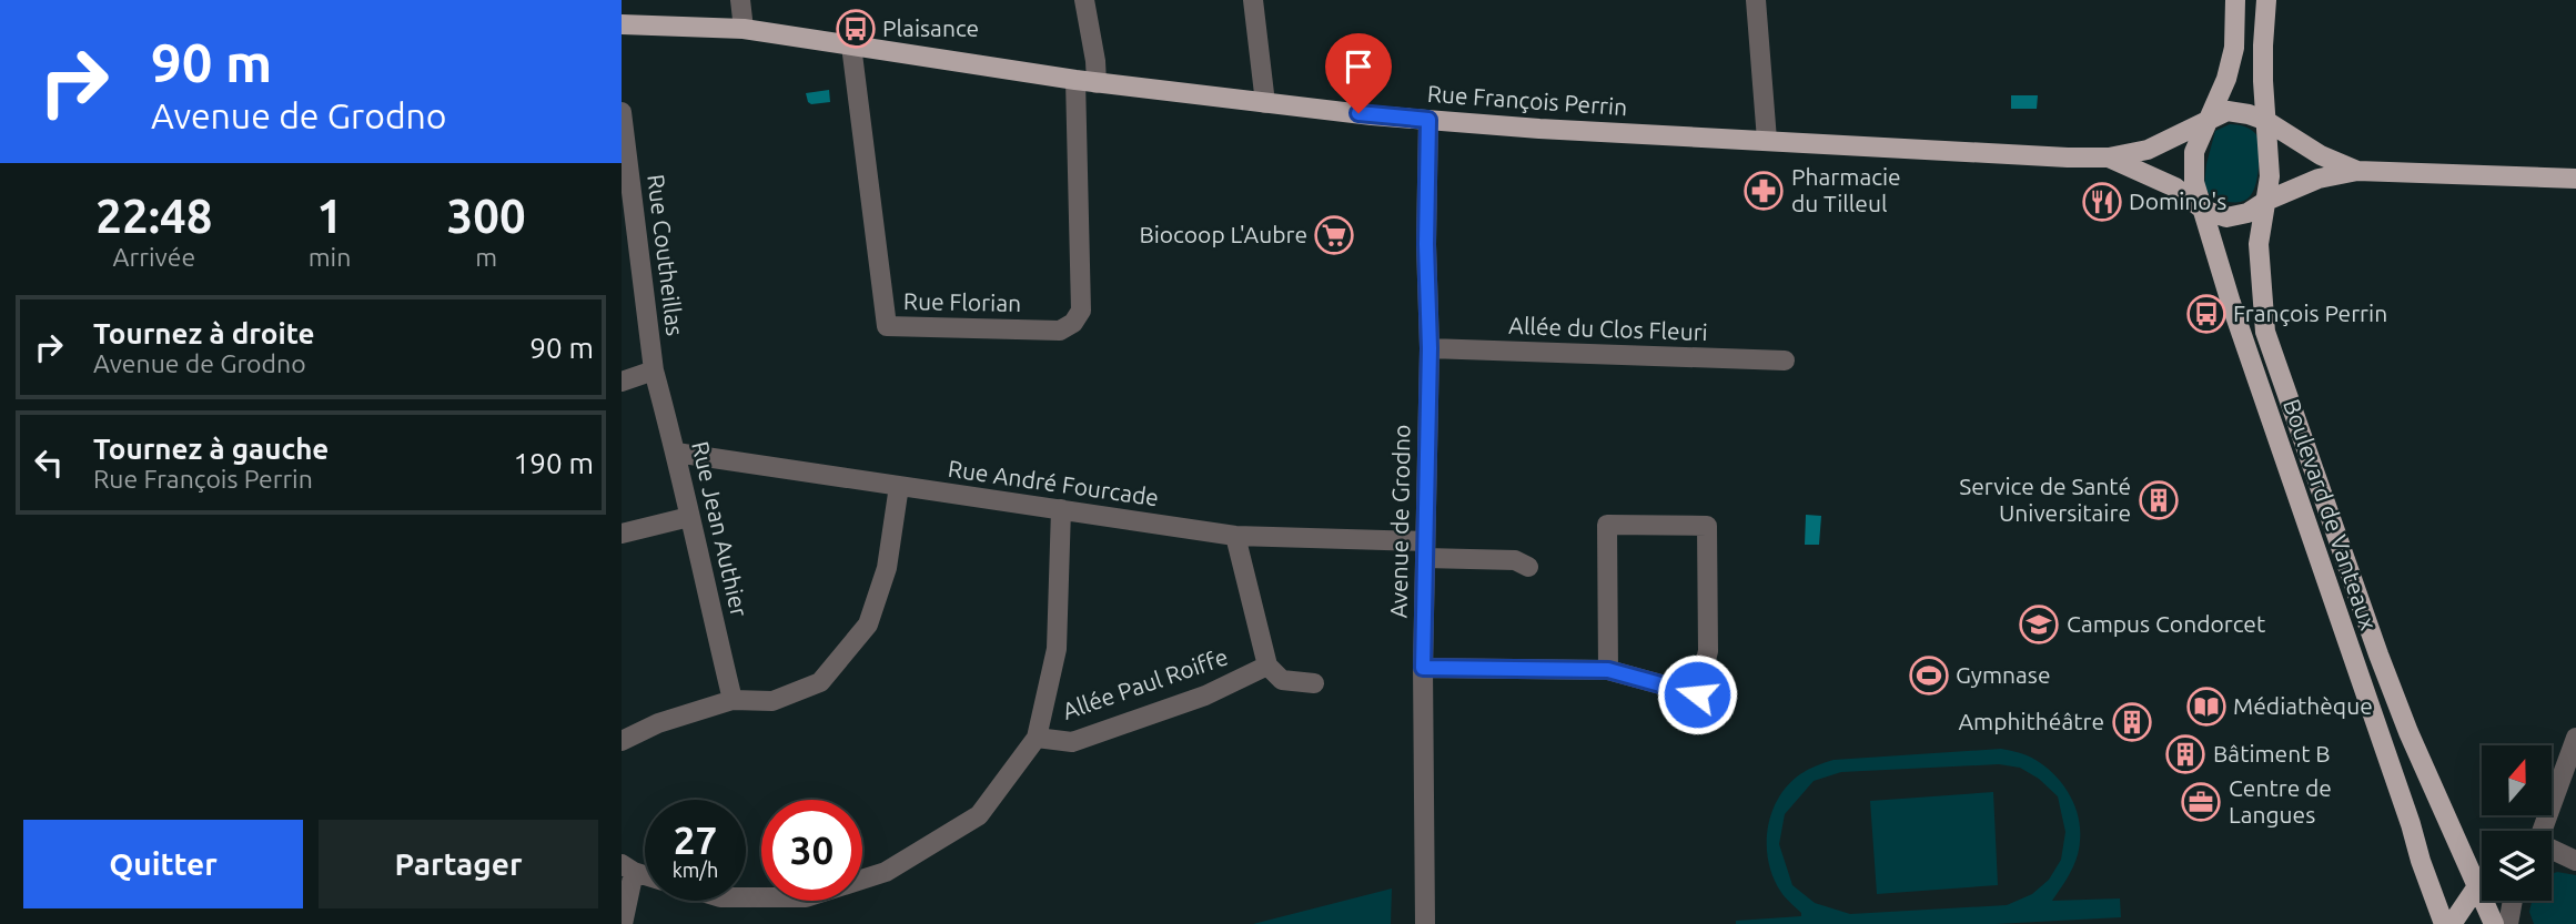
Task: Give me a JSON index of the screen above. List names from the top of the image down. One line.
{"streets":{"main road":["Rue François Perrin","Boulevard de Vanteaux"],"street":["Rue Coutheillas","Rue Florian","Allée du Clos Fleuri","Rue André Fourcade","Avenue de Grodno","Rue Jean Authier","Allée Paul Roiffe"]},"crossings":[["Rue François Perrin","Rue Florian"],["Rue François Perrin","Boulevard de Vanteaux"],["Rue François Perrin","Avenue de Grodno"],["Rue Coutheillas","Rue Jean Authier"],["Allée du Clos Fleuri","Avenue de Grodno"],["Rue André Fourcade","Avenue de Grodno"],["Rue André Fourcade","Rue Jean Authier"]],"places":{"bus stop":["Plaisance","François Perrin"],"pharmacy":["Pharmacie du Tilleul"],"restaurant":["Domino's"],"supermarket":["Biocoop L'Aubre"],"building":["Service de Santé Universitaire","Amphithéâtre","Bâtiment B"],"school or university":["Campus Condorcet"],"sports":["Gymnase"],"library":["Médiathèque"],"office":["Centre de Langues"]},"north":"top","page":{"turn":["90 m","Avenue de Grodno"],"eta":["22:48","Arrivée","1","min","300","m"],"list":[{"name":"Tournez à droite","note":"Avenue de Grodno","value":"90 m"},{"name":"Tournez à gauche","note":"Rue François Perrin","value":"190 m"}],"speed":"27 km/h","limit":"30","buttons":["Quitter","Partager"]}}
